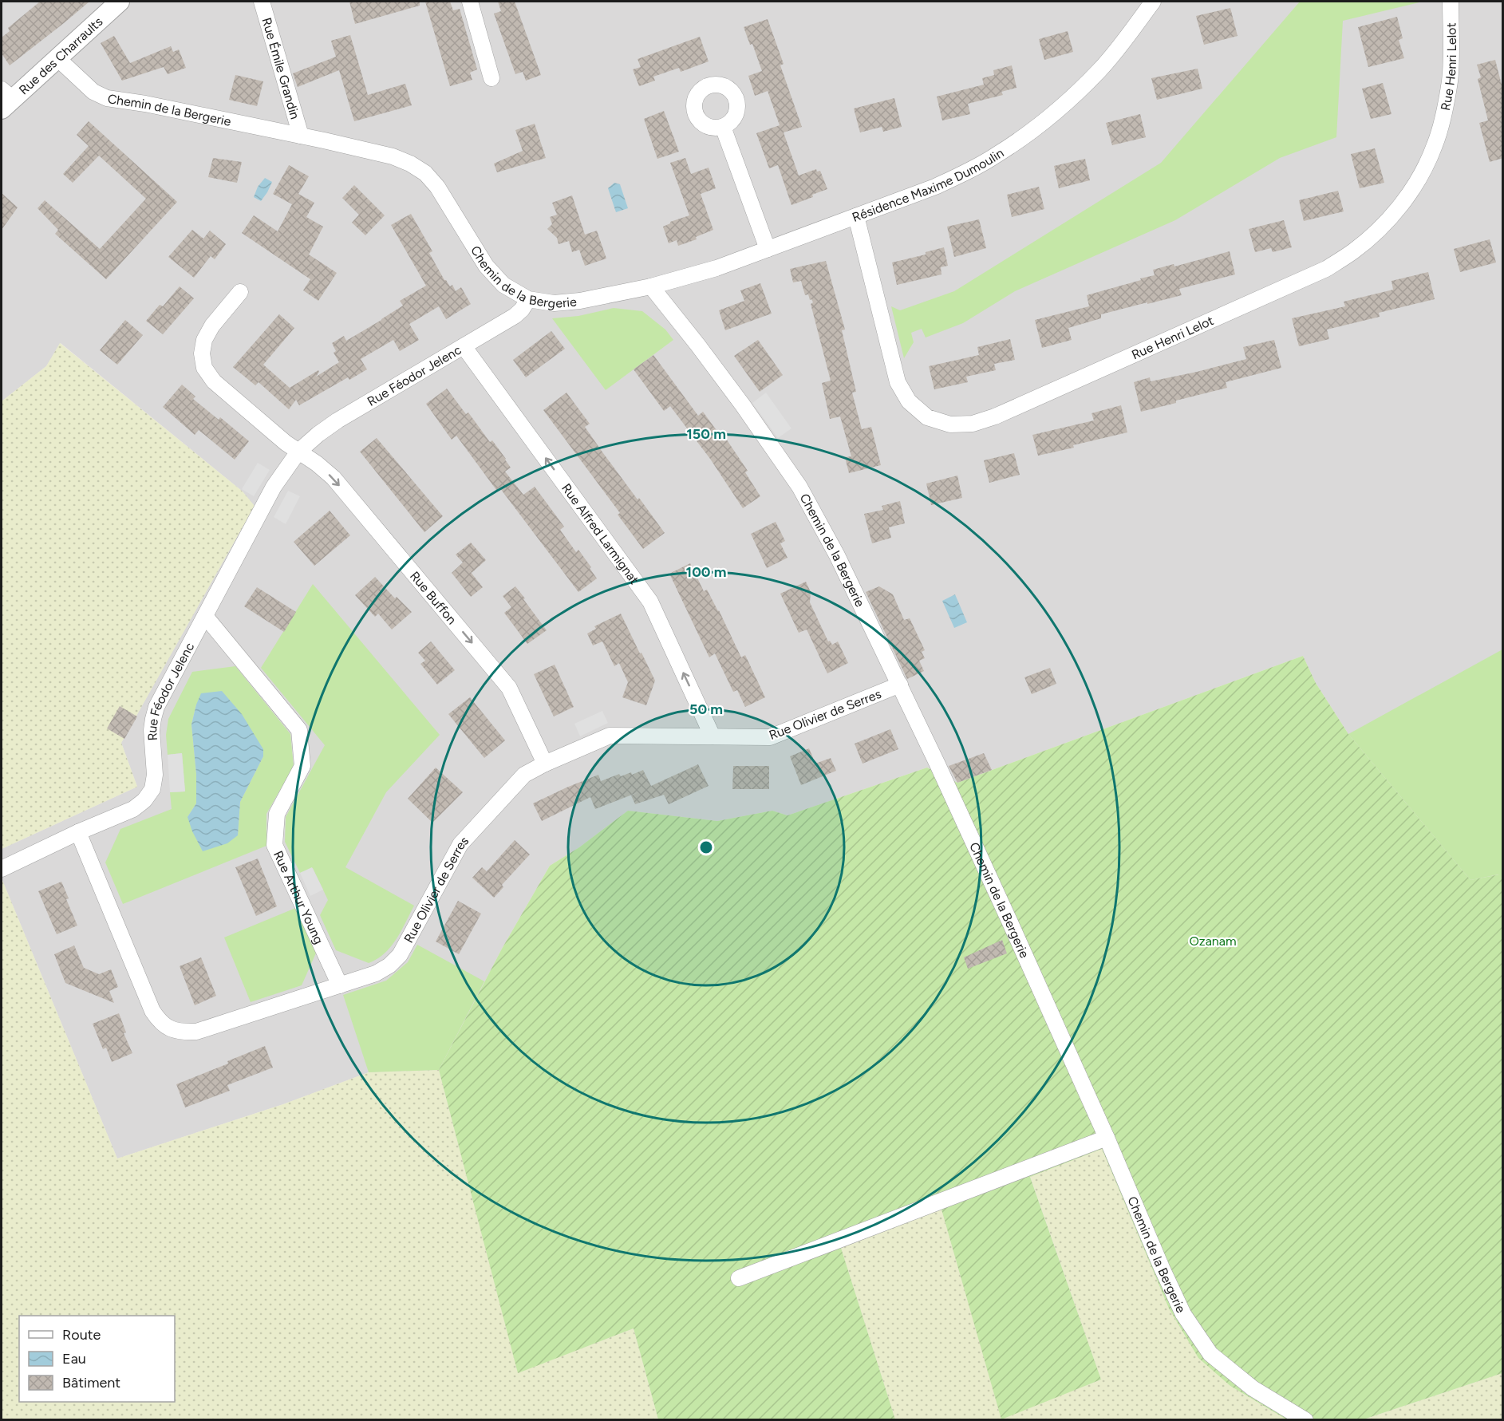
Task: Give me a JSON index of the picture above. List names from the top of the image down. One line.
{"streets":{"street":["Rue des Charraults","Rue Henri Lelot","Rue Émile Grandin","Chemin de la Bergerie","Résidence Maxime Dumoulin","Rue Féodor Jelenc","Rue Alfred Larmignat","Rue Buffon","Rue Olivier de Serres","Rue Arthur Young"]},"crossings":[["Rue des Charraults","Chemin de la Bergerie"],["Rue Henri Lelot","Résidence Maxime Dumoulin"],["Rue Émile Grandin","Chemin de la Bergerie"],["Chemin de la Bergerie","Résidence Maxime Dumoulin"],["Chemin de la Bergerie","Rue Féodor Jelenc"],["Chemin de la Bergerie","Rue Olivier de Serres"],["Rue Féodor Jelenc","Rue Alfred Larmignat"],["Rue Féodor Jelenc","Rue Buffon"],["Rue Féodor Jelenc","Rue Olivier de Serres"],["Rue Féodor Jelenc","Rue Arthur Young"],["Rue Alfred Larmignat","Rue Olivier de Serres"],["Rue Buffon","Rue Olivier de Serres"],["Rue Olivier de Serres","Rue Arthur Young"]],"one_way":["Rue Alfred Larmignat","Rue Buffon"],"parks":["Ozanam"],"legend":["Route","Eau","Bâtiment"],"rings":["150 m","100 m","50 m"]}
